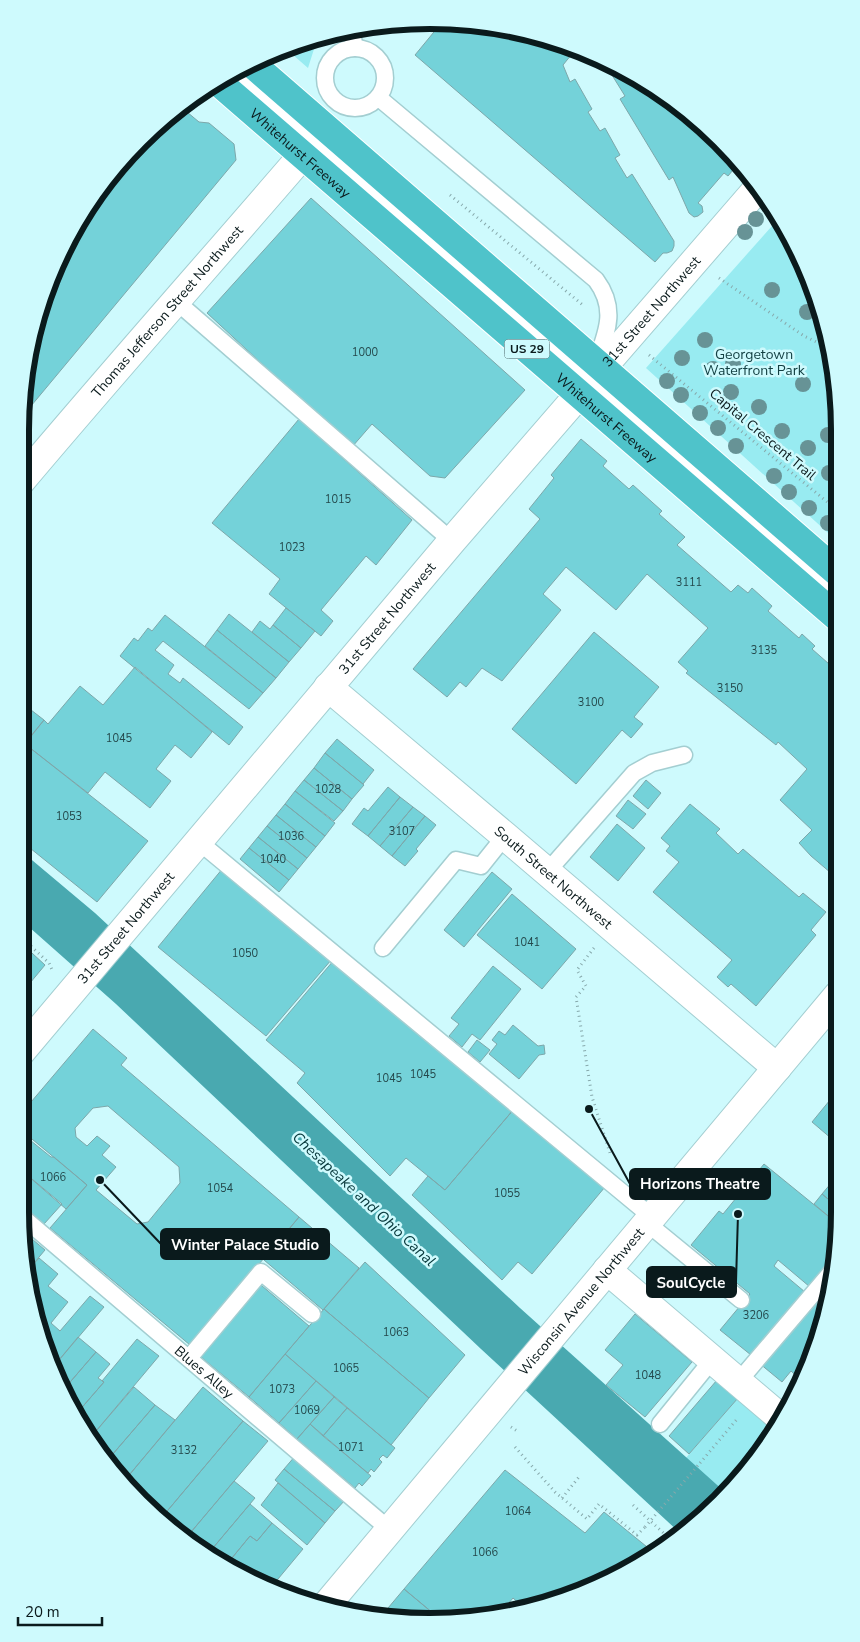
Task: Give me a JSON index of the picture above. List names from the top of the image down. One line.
{"streets":{"highway":["Whitehurst Freeway","US 29"],"street":["31st Street Northwest","Thomas Jefferson Street Northwest","South Street Northwest","Wisconsin Avenue Northwest"],"lane":["Blues Alley"],"path":["Capital Crescent Trail"]},"crossings":[["31st Street Northwest","Capital Crescent Trail"],["31st Street Northwest","South Street Northwest"],["South Street Northwest","Wisconsin Avenue Northwest"],["Wisconsin Avenue Northwest","Blues Alley"]],"water":["Chesapeake and Ohio Canal"],"parks":["Georgetown Waterfront Park"],"places":["Horizons Theatre","Winter Palace Studio","SoulCycle"],"house_numbers":["1000","1015","1023","3111","3135","3150","3100","1045","1028","1053","3107","1036","1040","1041","1050","1045","1045","1066","1054","1055","3206","1063","1065","1048","1073","1069","1071","3132","1064","1066"],"scale_bar":"20 m"}
